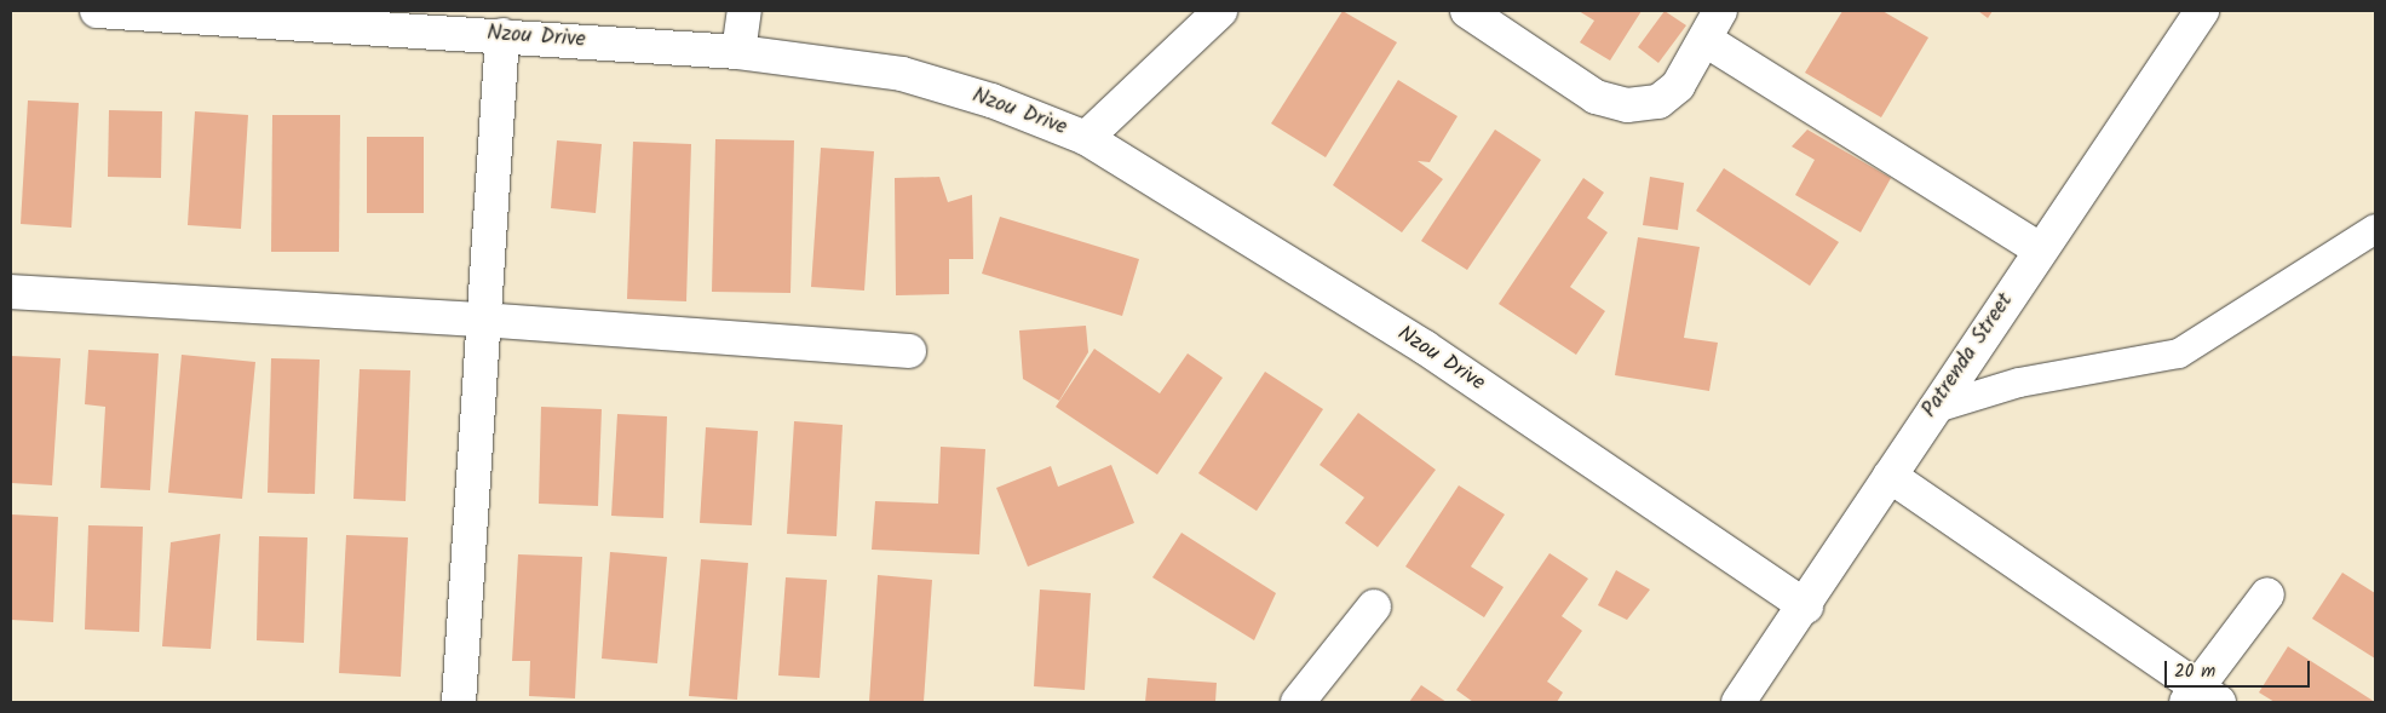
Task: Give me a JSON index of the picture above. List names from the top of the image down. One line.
{"streets":{"street":["Nzou Drive","Patrenda Street"]},"crossings":[["Nzou Drive","Patrenda Street"]],"scale_bar":"20 m"}
